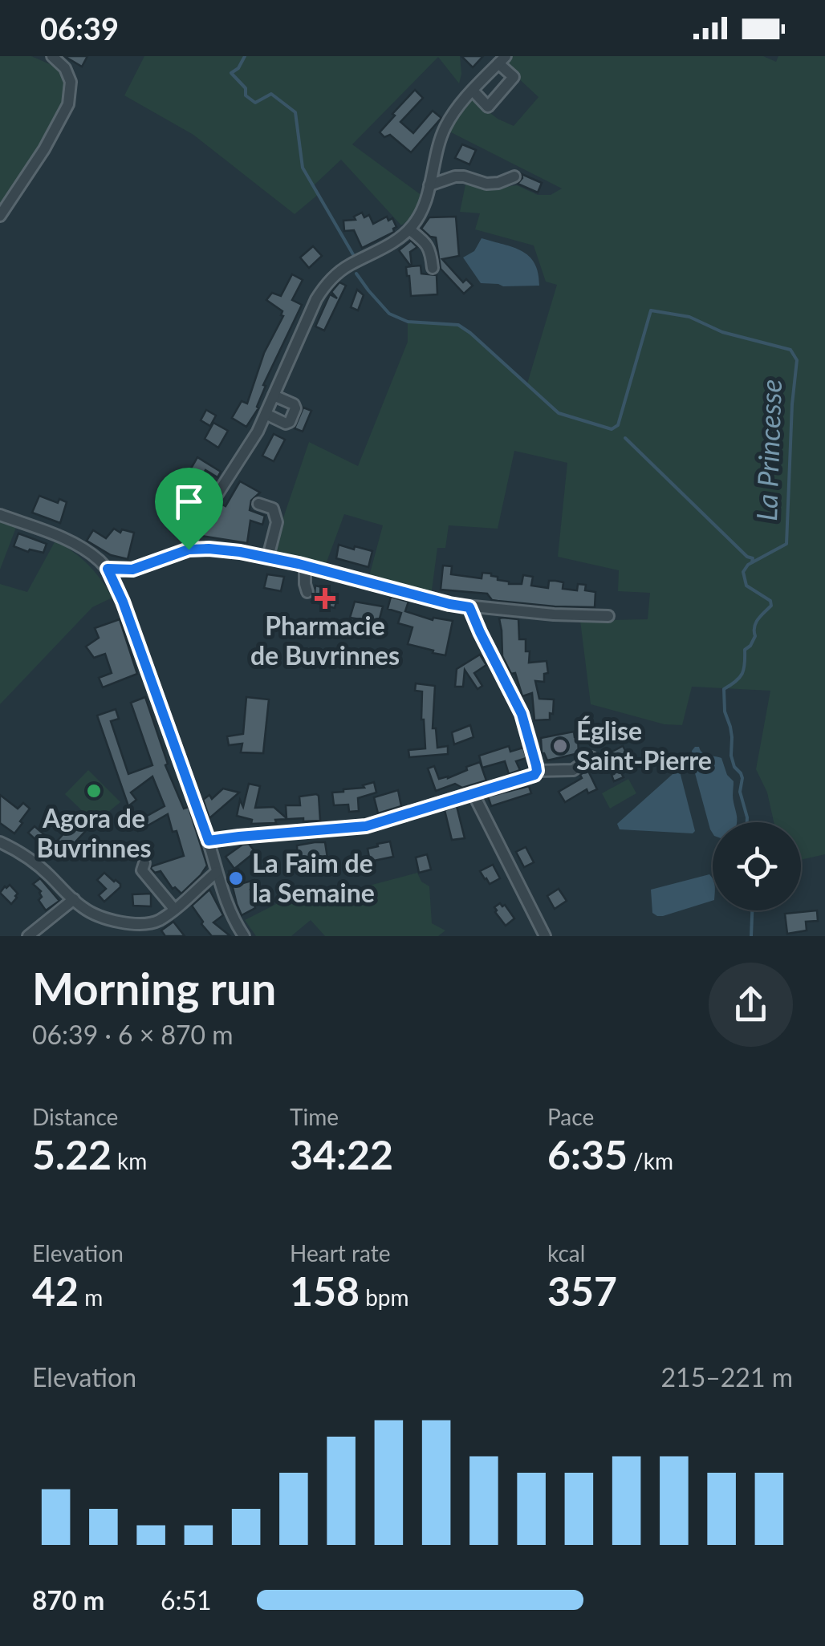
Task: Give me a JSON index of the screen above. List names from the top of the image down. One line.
{"water":["La Princesse"],"places":{"health":["Pharmacie de Buvrinnes"],"other":["Église Saint-Pierre","Agora de Buvrinnes","La Faim de la Semaine"]},"page":{"status":"06:39","heading":["Morning run","06:39 · 6 × 870 m"],"stats":[["Distance","5.22 km"],["Time","34:22"],["Pace","6:35 /km"],["Elevation","42 m"],["Heart rate","158 bpm"],["kcal","357"]],"chart":["Elevation","215–221 m"],"list":[{"name":"870 m","note":"6:51"}]}}
